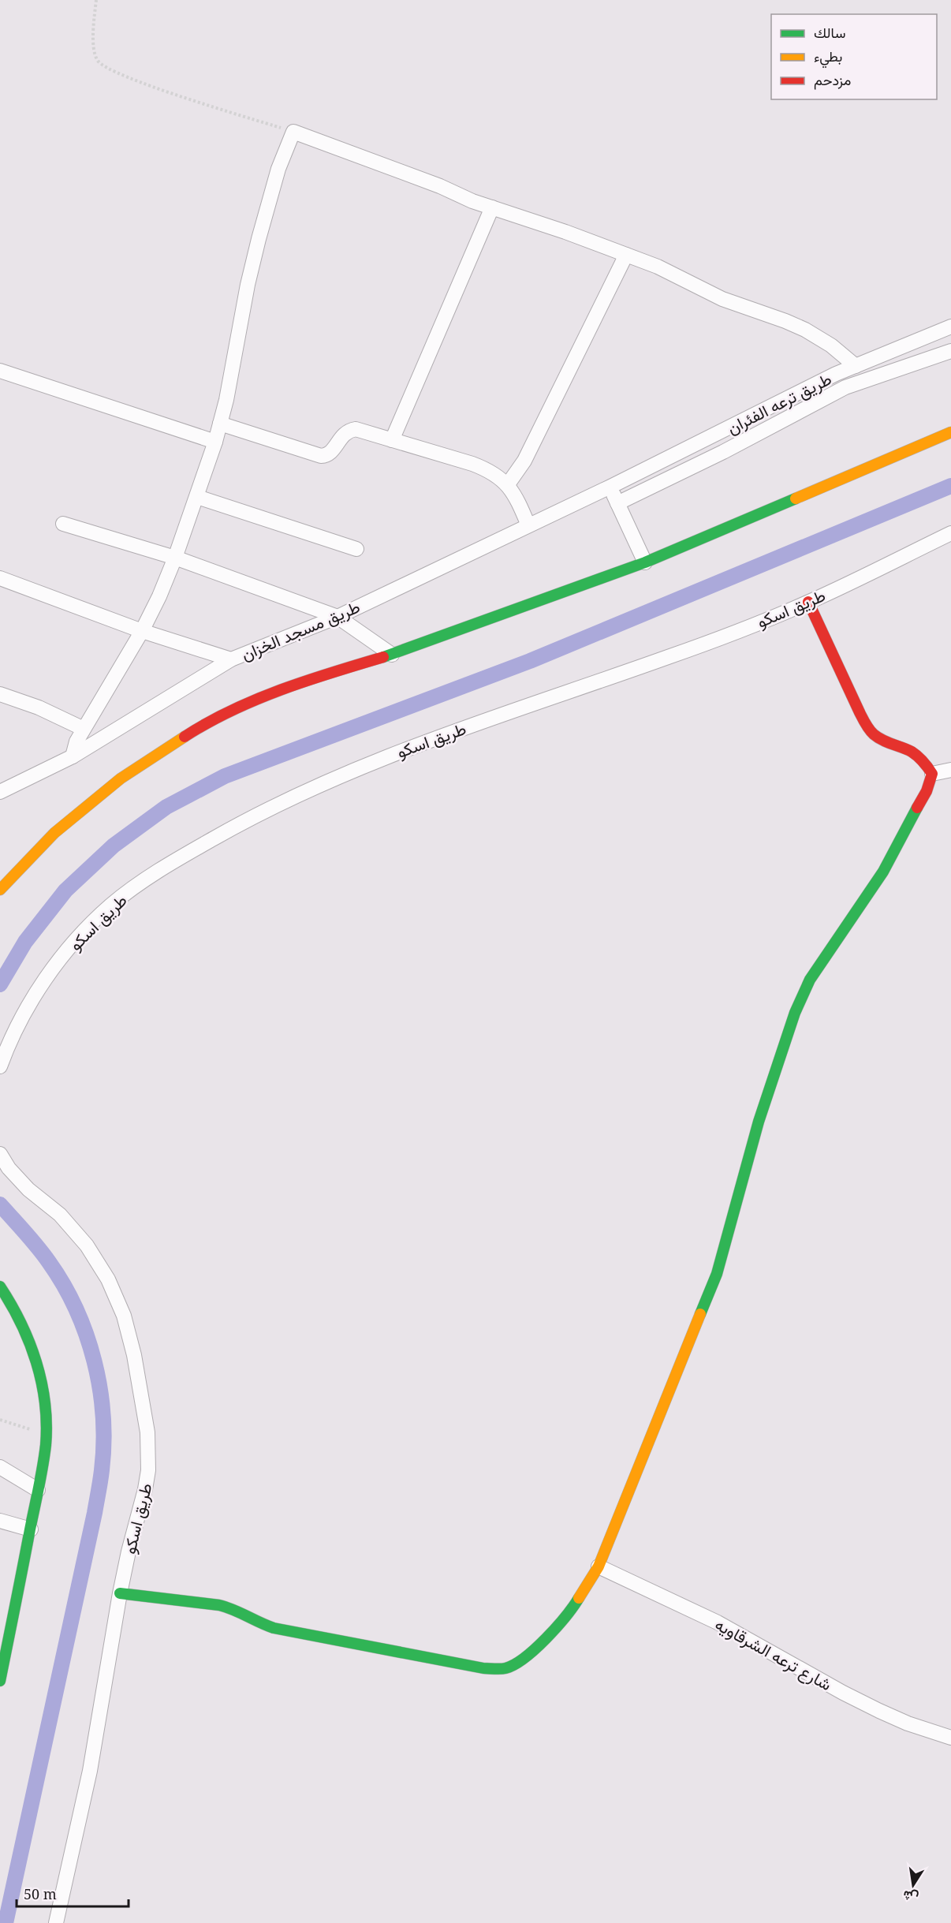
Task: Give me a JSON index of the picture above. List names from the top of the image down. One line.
{"streets":{"street":["طريق ترعه الفئران","طريق اسكو","طريق مسجد الخزان","شارع ترعه الشرقاويه"]},"crossings":[["طريق ترعه الفئران","طريق مسجد الخزان"]],"legend":["سالك","بطيء","مزدحم"],"scale_bar":"50 m","north":"bottom"}
